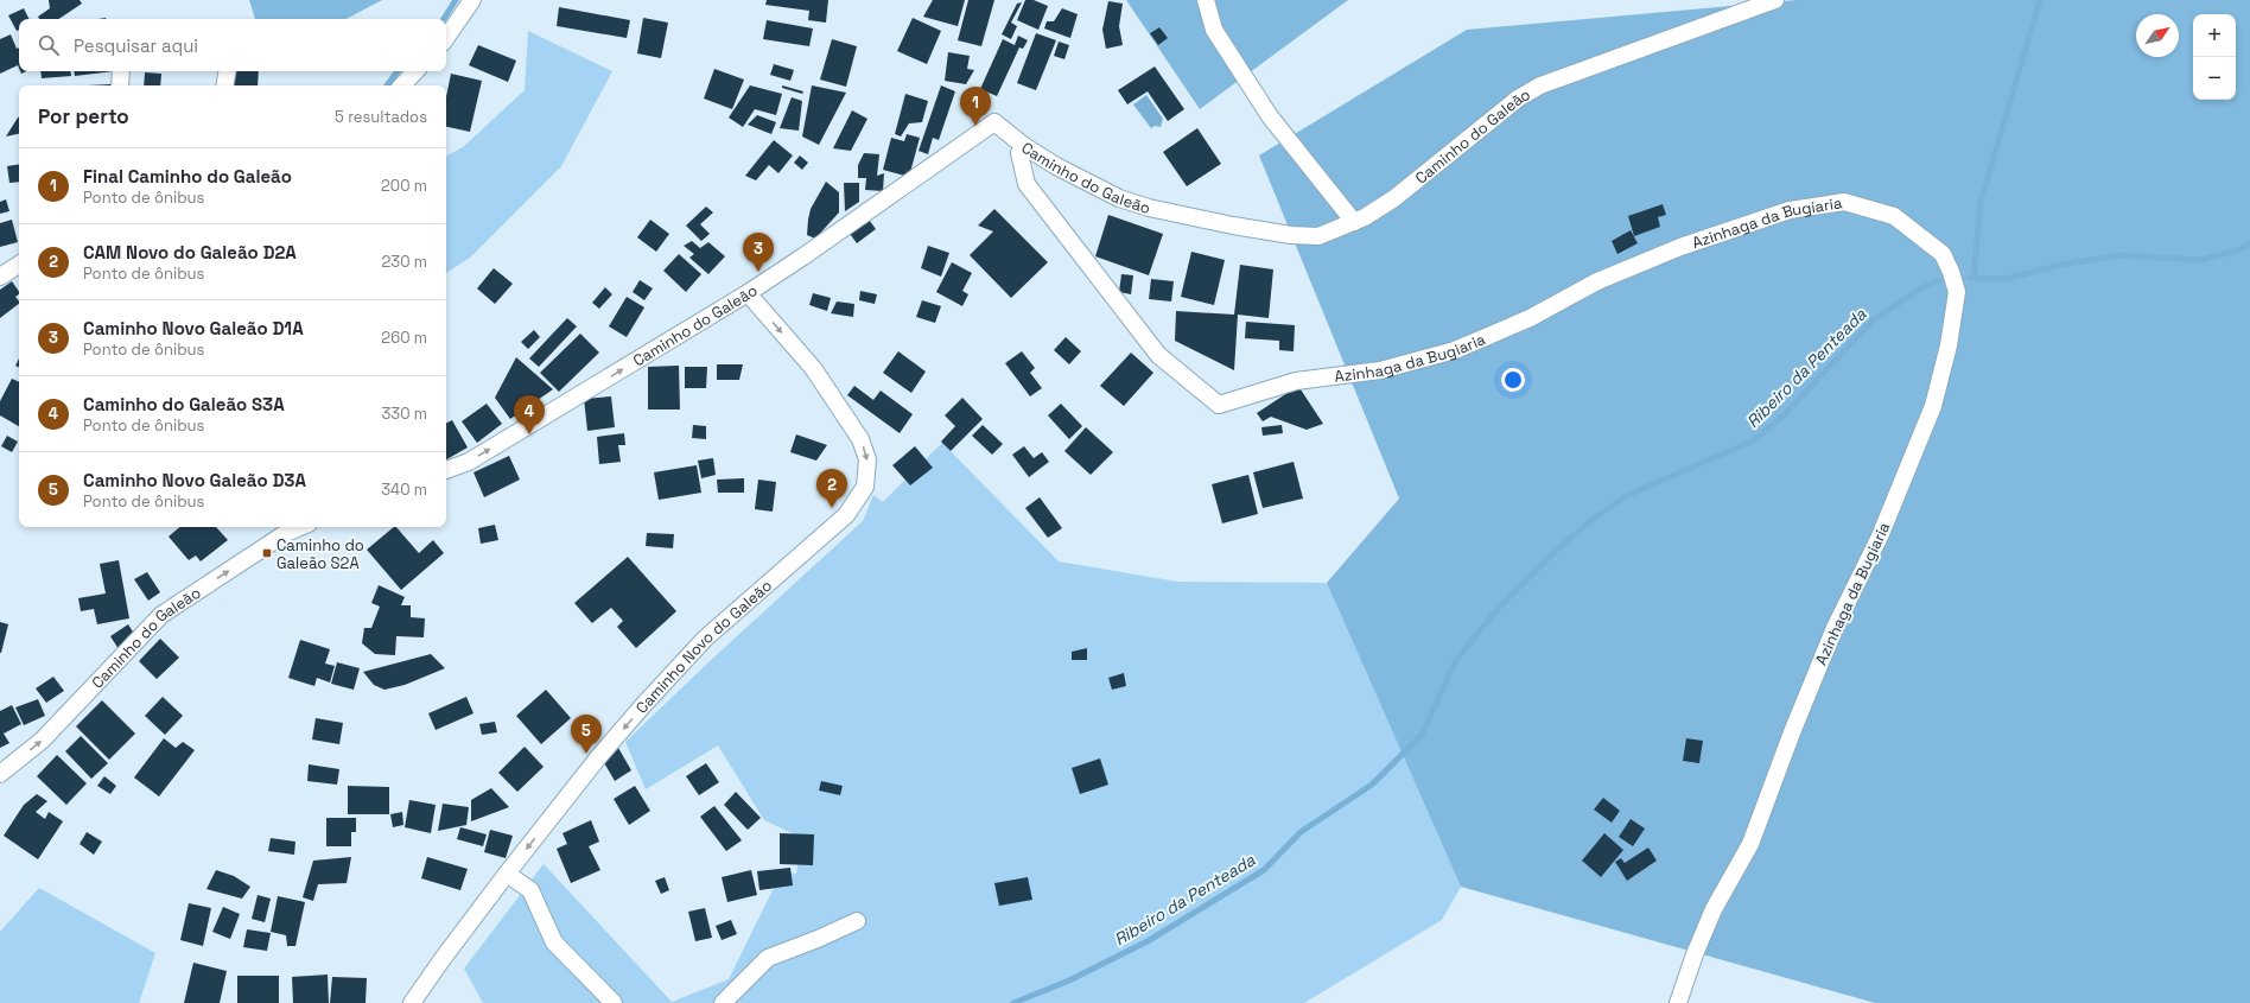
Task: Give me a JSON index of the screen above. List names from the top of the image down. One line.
{"streets":{"street":["Caminho do Galeão","Azinhaga da Bugiaria","Caminho Novo do Galeão"]},"crossings":[["Caminho do Galeão","Azinhaga da Bugiaria"],["Caminho do Galeão","Caminho Novo do Galeão"]],"one_way":["Caminho do Galeão","Caminho Novo do Galeão"],"water":["Ribeiro da Penteada"],"places":{"transit":["Caminho do Galeão S2A"]},"north":"top right","page":{"map_buttons":["+","−"],"search":"Pesquisar aqui","heading":["Por perto","5 resultados"],"pins":["1","3","4","2","5"],"list":[{"mark":"1","name":"Final Caminho do Galeão","note":"Ponto de ônibus","value":"200 m"},{"mark":"2","name":"CAM Novo do Galeão D2A","note":"Ponto de ônibus","value":"230 m"},{"mark":"3","name":"Caminho Novo Galeão D1A","note":"Ponto de ônibus","value":"260 m"},{"mark":"4","name":"Caminho do Galeão S3A","note":"Ponto de ônibus","value":"330 m"},{"mark":"5","name":"Caminho Novo Galeão D3A","note":"Ponto de ônibus","value":"340 m"}]}}
